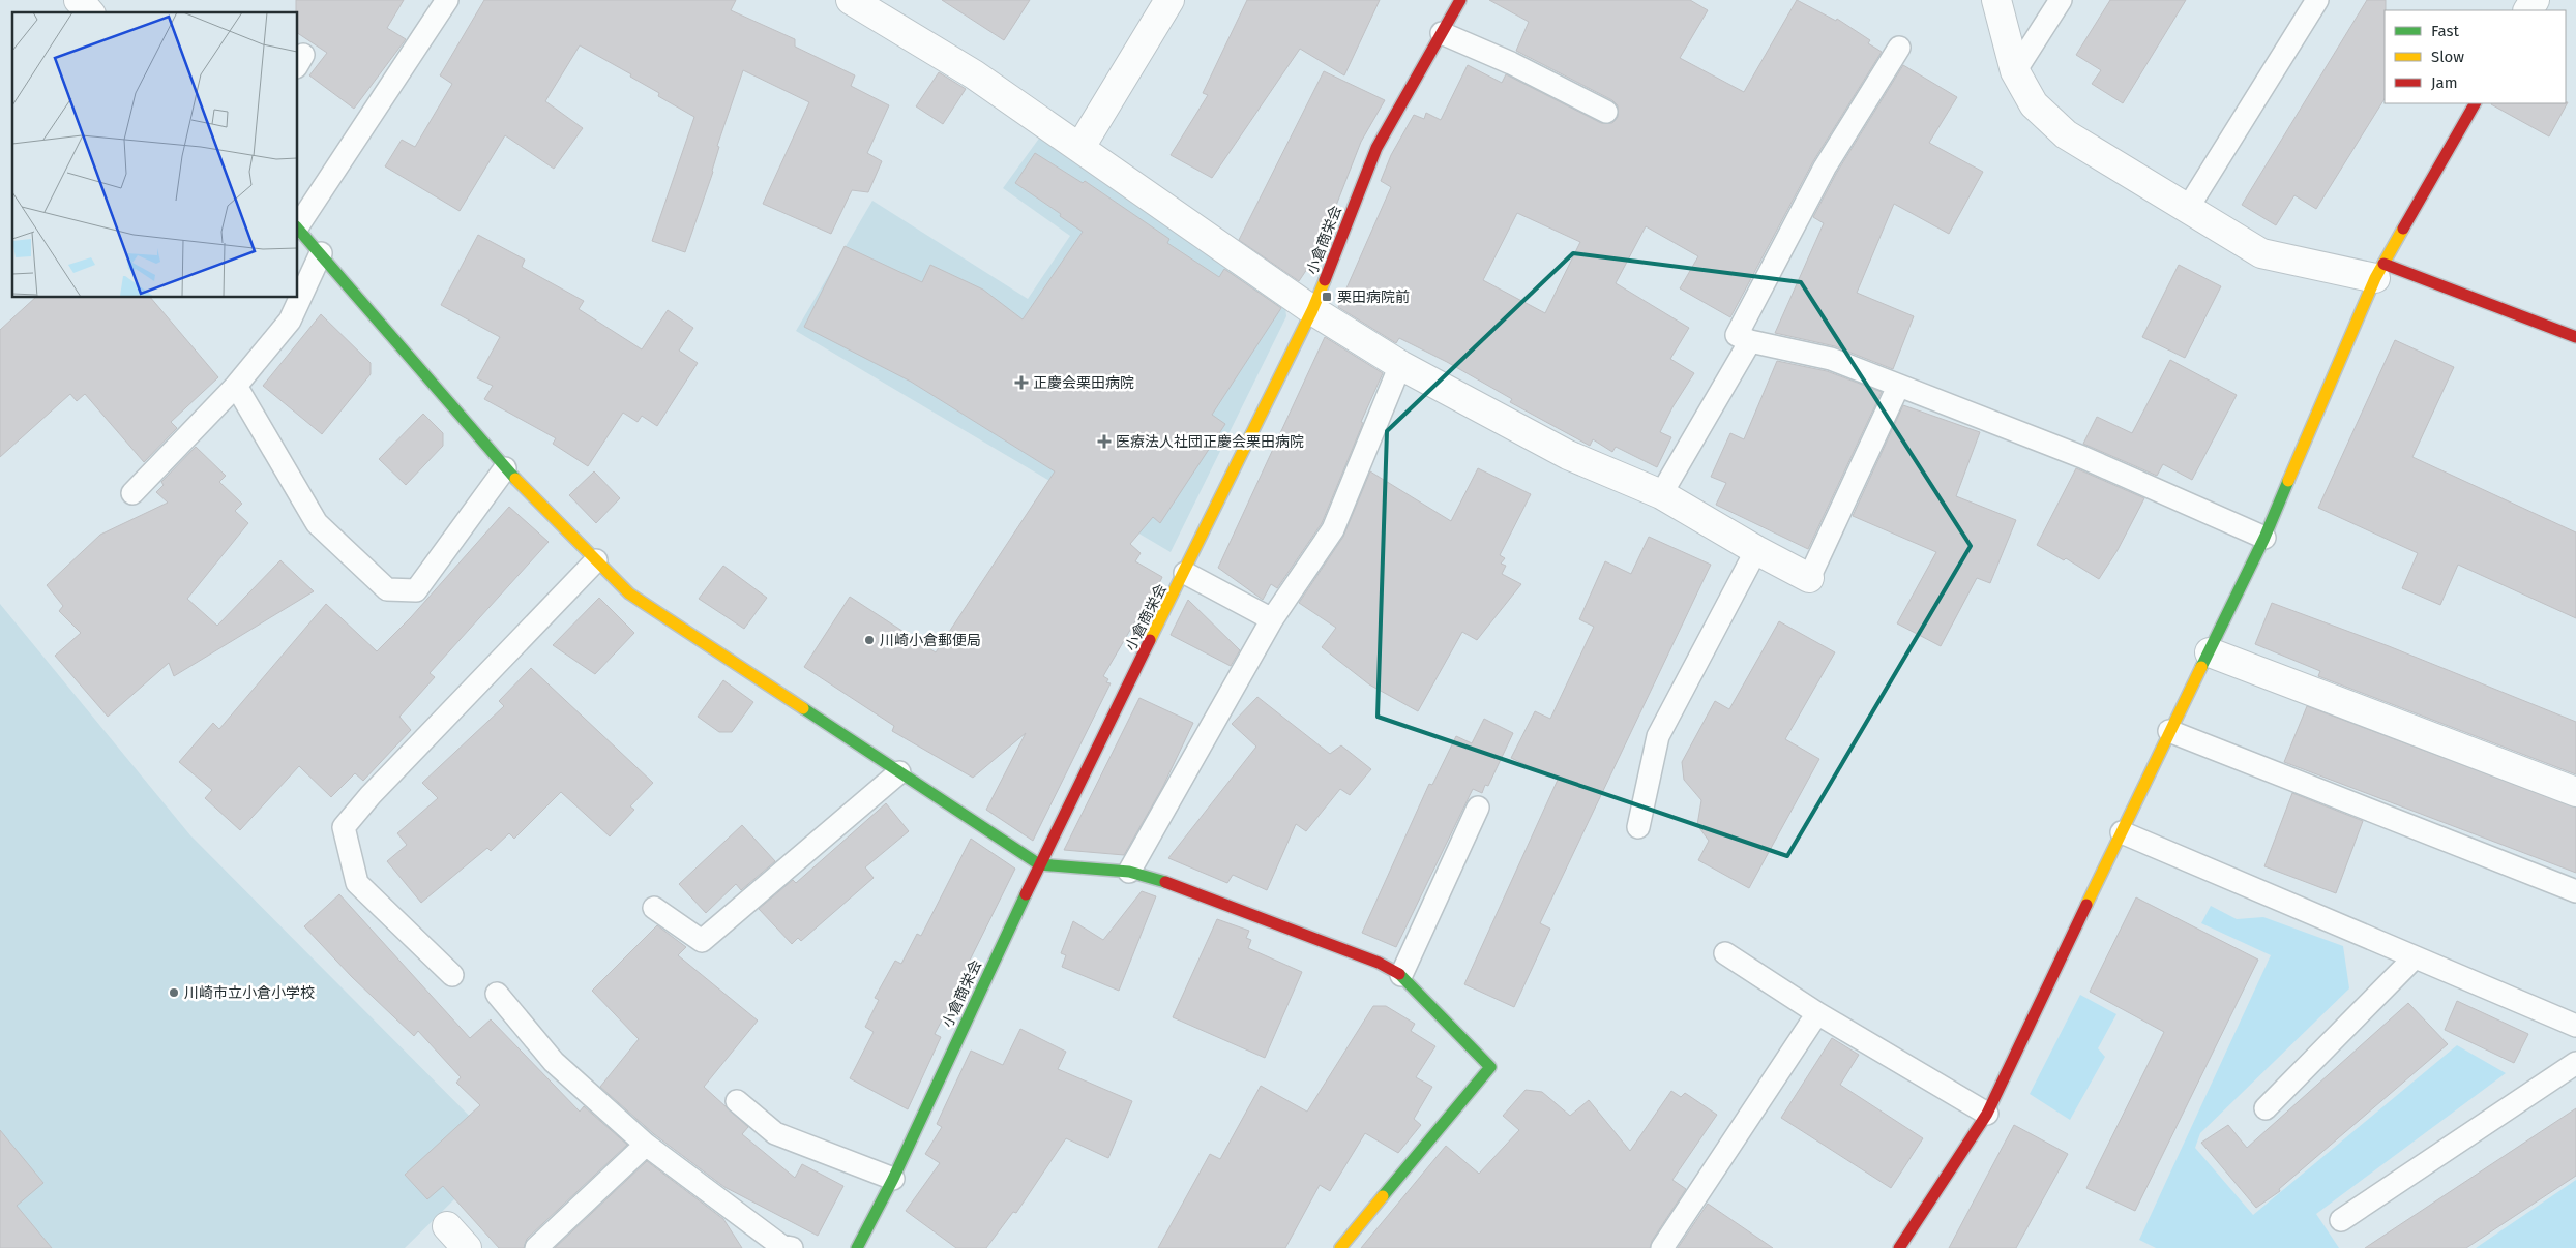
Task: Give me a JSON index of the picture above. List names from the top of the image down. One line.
{"streets":{"street":["小倉商栄会"]},"places":{"transit":["栗田病院前"],"health":["正慶会栗田病院","医療法人社団正慶会栗田病院"],"other":["川崎小倉郵便局","川崎市立小倉小学校"]},"legend":["Fast","Slow","Jam"]}
